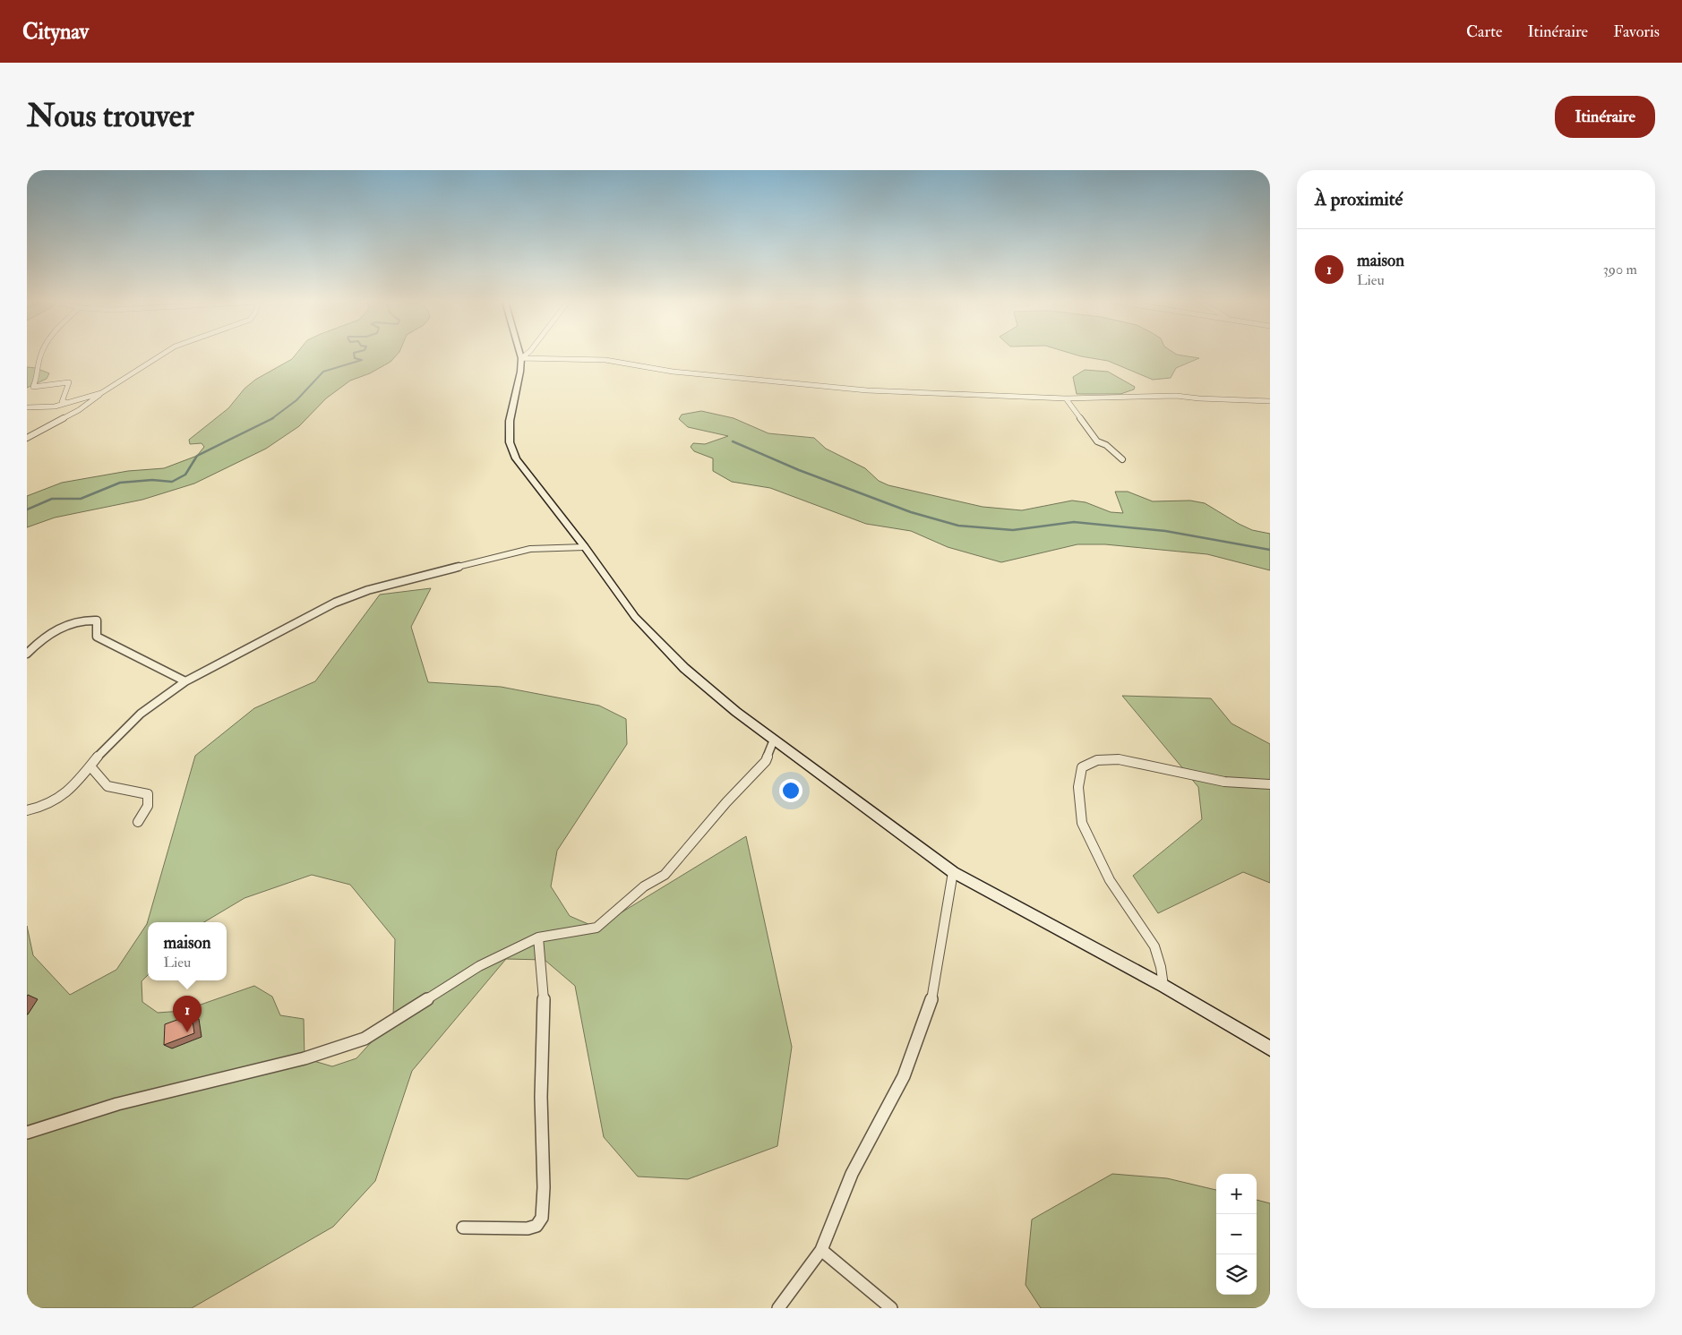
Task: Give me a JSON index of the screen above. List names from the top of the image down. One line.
{"page":{"header":"Citynav","nav":["Carte","Itinéraire","Favoris"],"buttons":"Itinéraire","title":"Nous trouver","heading":"À proximité","list":[{"mark":"1","name":"maison","note":"Lieu","value":"390 m"}],"popup":["maison","Lieu"],"pins":"1","map_buttons":["+","−"]}}
